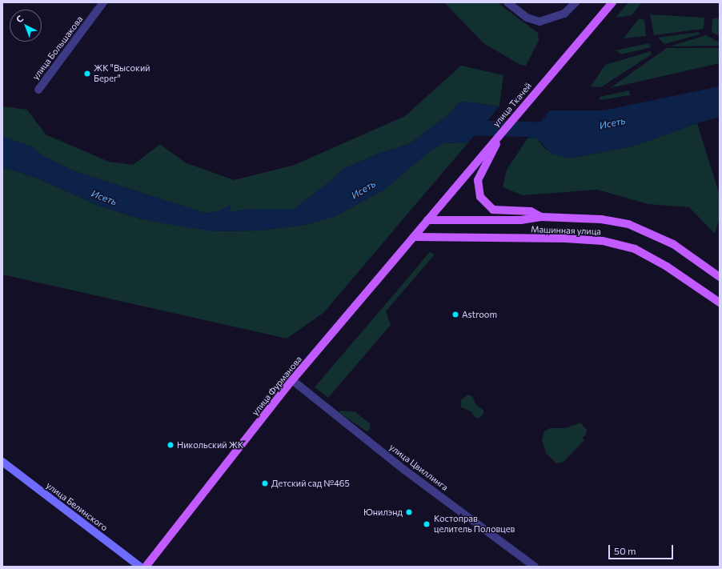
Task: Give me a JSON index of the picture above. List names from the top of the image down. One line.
{"streets":{"main road":["улица Ткачей","Машинная улица","улица Фурманова","улица Белинского"],"street":["улица Большакова","улица Цвиллинга"]},"crossings":[["улица Ткачей","Машинная улица"],["улица Ткачей","улица Фурманова"],["Машинная улица","улица Фурманова"],["улица Фурманова","улица Цвиллинга"]],"water":["Исеть"],"places":["ЖК \"Высокий Берег\"","Astroom","Никольский ЖК","Детский сад №465","Юнилэнд","Костоправ целитель Половцев"],"scale_bar":"50 m","north":"top left"}
